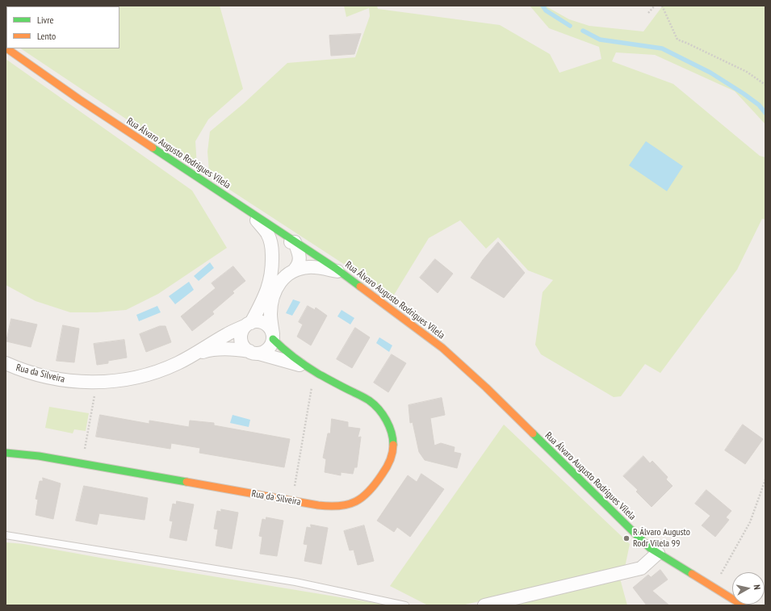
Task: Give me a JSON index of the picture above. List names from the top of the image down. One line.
{"streets":{"main road":["Rua Álvaro Augusto Rodrigues Vilela","Rua da Silveira"]},"places":["R Álvaro Augusto Rodr Vilela 99"],"legend":["Livre","Lento"],"north":"right"}
